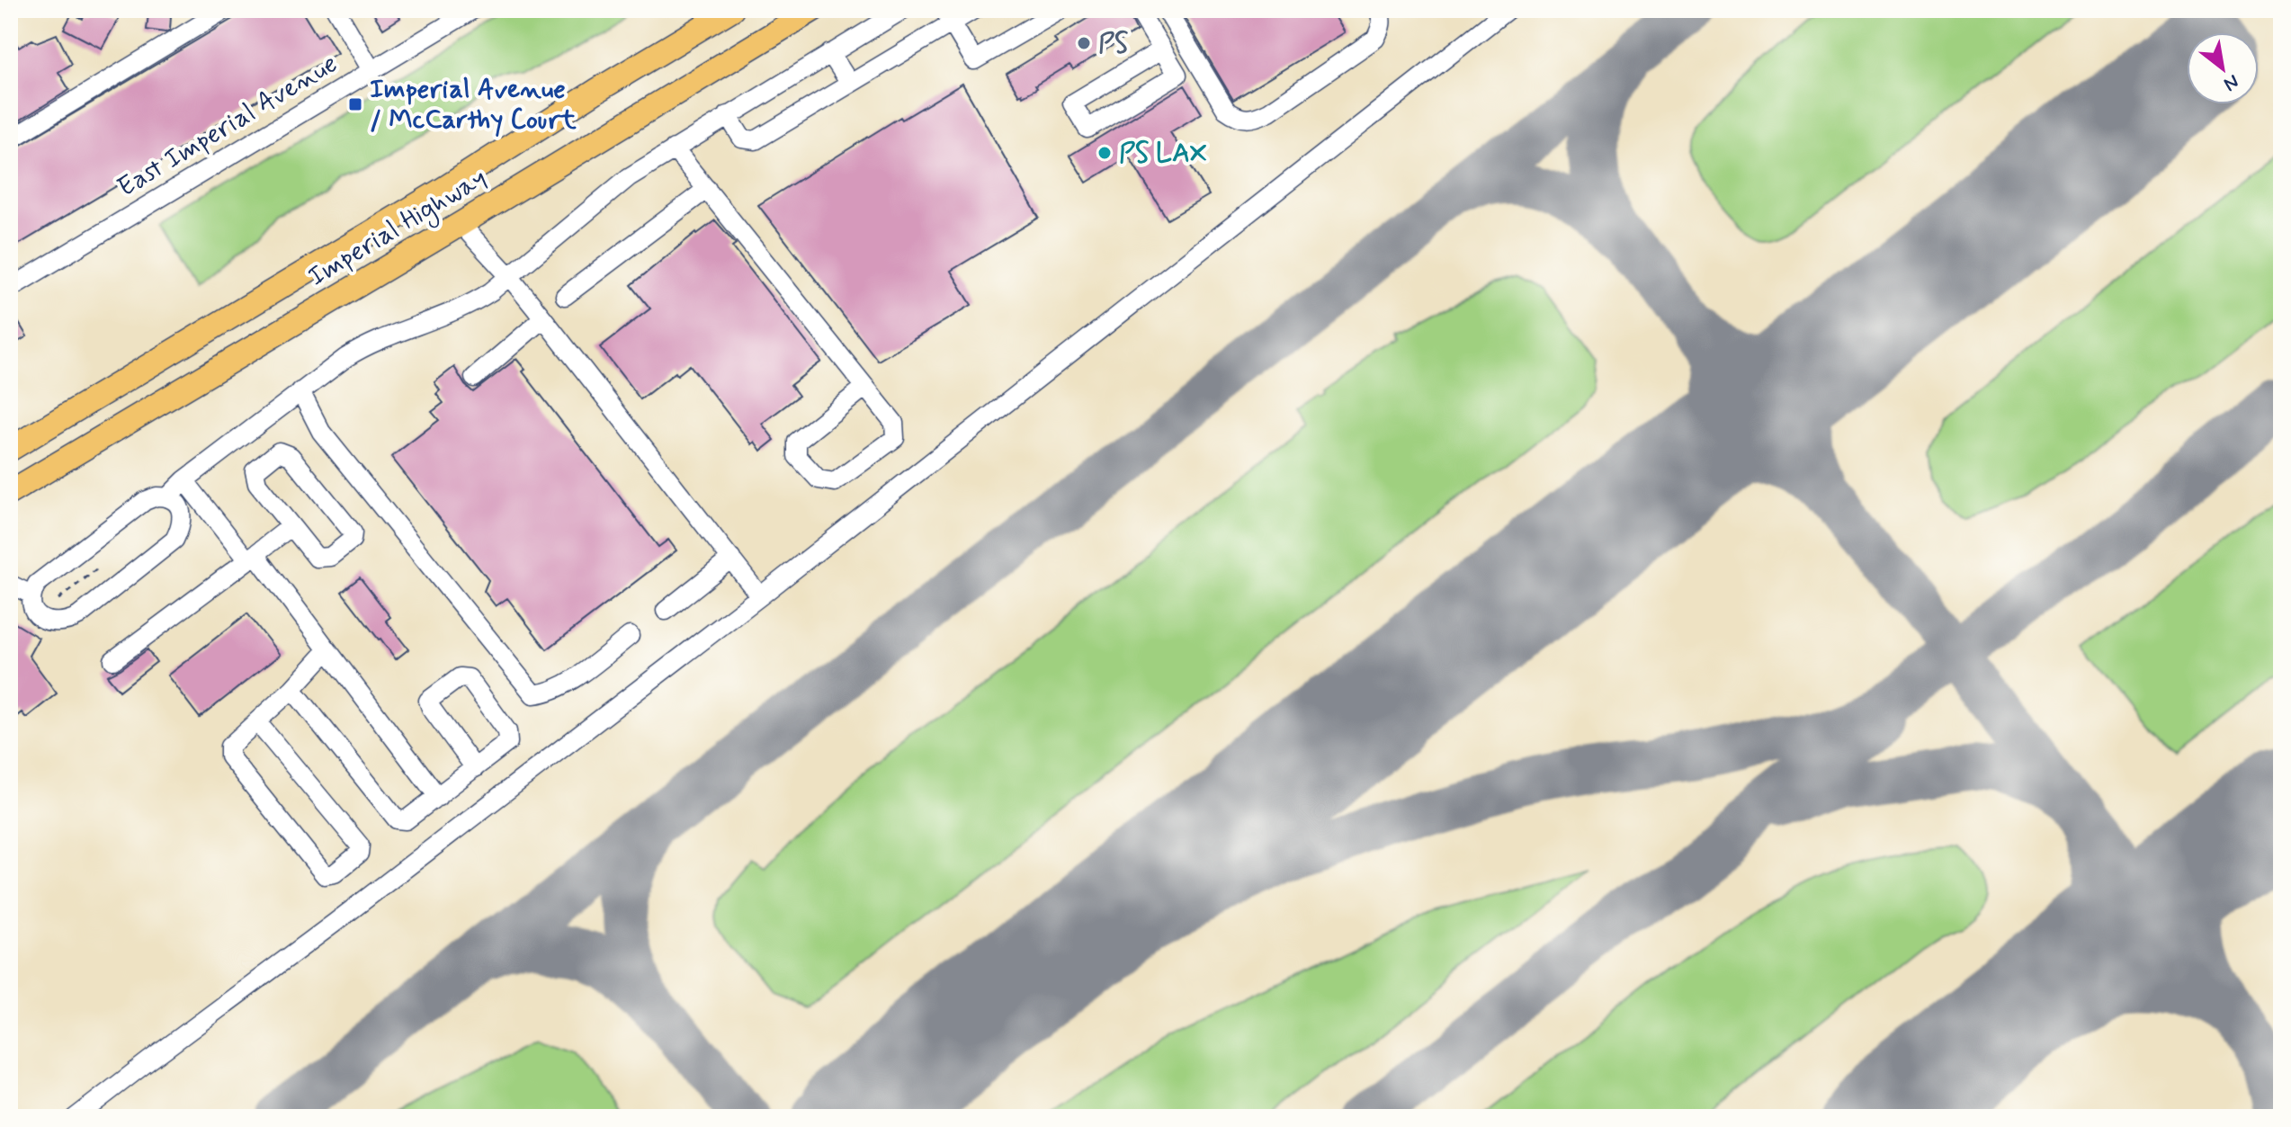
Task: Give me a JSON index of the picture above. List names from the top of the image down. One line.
{"streets":{"main road":["Imperial Highway"],"street":["East Imperial Avenue"]},"places":{"other":["PS","PS LAX"],"transit":["Imperial Avenue / McCarthy Court"]},"north":"bottom right"}
